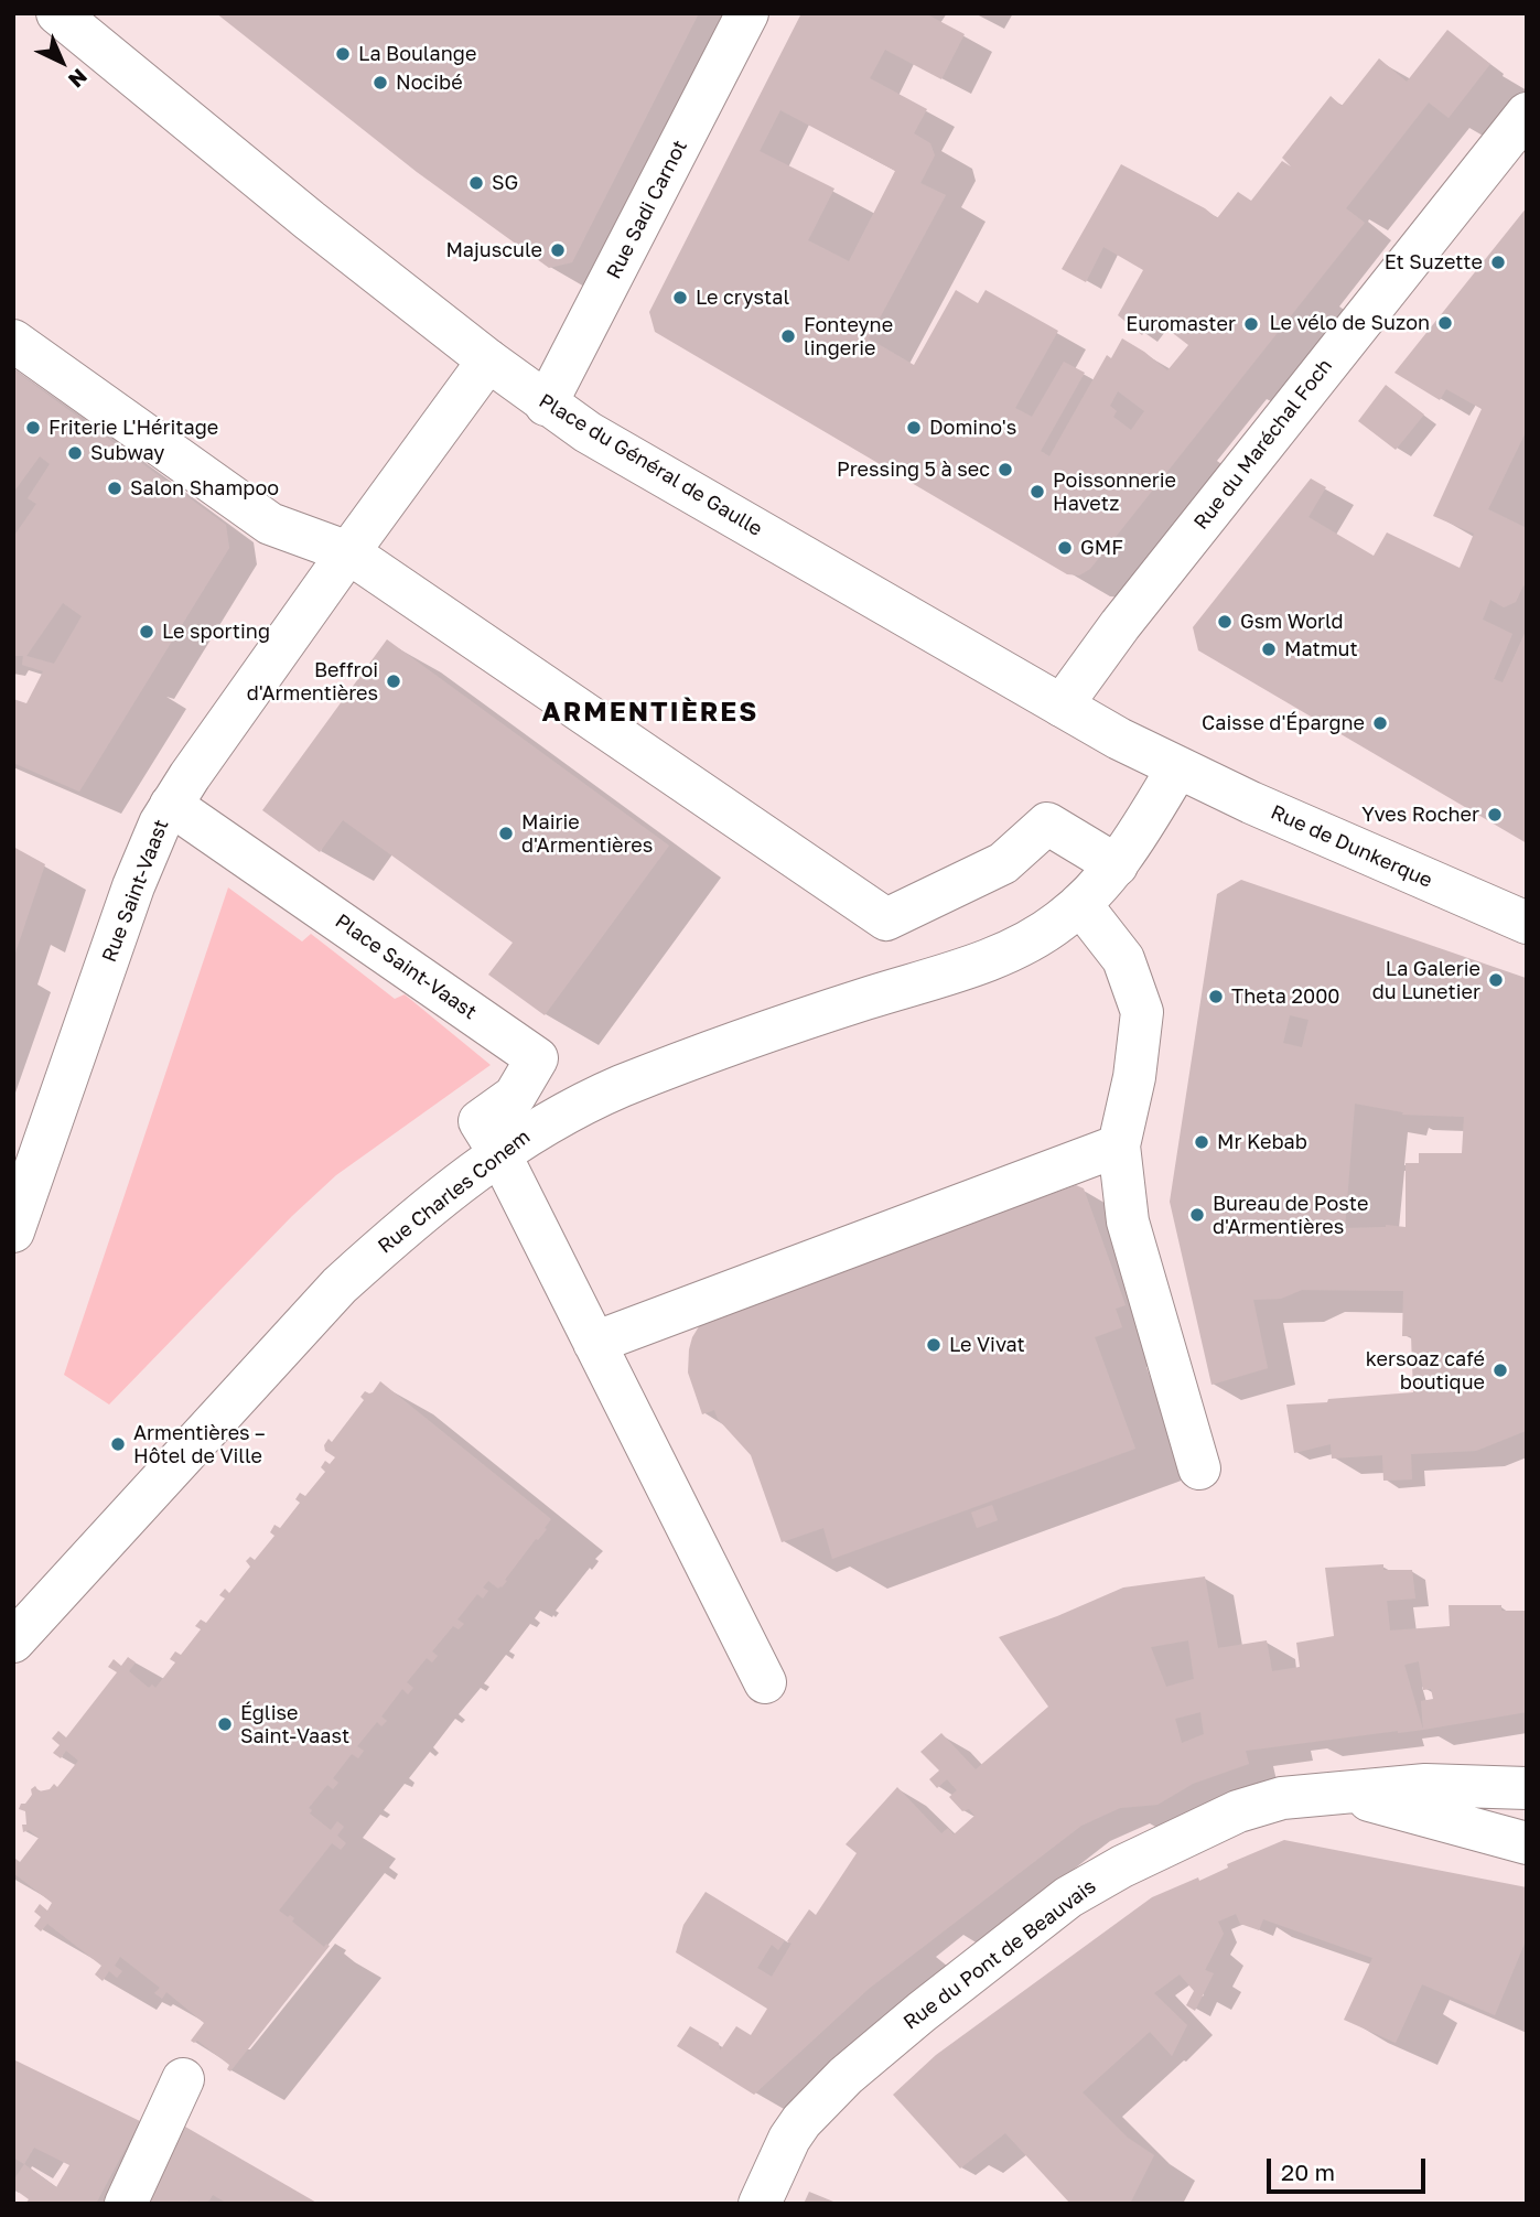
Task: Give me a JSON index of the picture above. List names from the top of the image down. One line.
{"streets":{"street":["Rue Sadi Carnot","Rue du Maréchal Foch","Place du Général de Gaulle","Rue de Dunkerque","Rue Saint-Vaast","Place Saint-Vaast","Rue Charles Conem","Rue du Pont de Beauvais"]},"crossings":[["Rue Sadi Carnot","Place du Général de Gaulle"],["Rue du Maréchal Foch","Place du Général de Gaulle"],["Place du Général de Gaulle","Rue de Dunkerque"],["Place du Général de Gaulle","Rue Saint-Vaast"],["Place du Général de Gaulle","Rue Charles Conem"],["Rue de Dunkerque","Rue Charles Conem"],["Rue Saint-Vaast","Place Saint-Vaast"],["Place Saint-Vaast","Rue Charles Conem"]],"districts":["ARMENTIÈRES"],"places":["La Boulange","Nocibé","SG","Majuscule","Et Suzette","Le crystal","Le vélo de Suzon","Euromaster","Fonteyne lingerie","Friterie L'Héritage","Domino's","Subway","Pressing 5 à sec","Salon Shampoo","Poissonnerie Havetz","GMF","Gsm World","Le sporting","Matmut","Beffroi d'Armentières","Caisse d'Épargne","Yves Rocher","Mairie d'Armentières","La Galerie du Lunetier","Theta 2000","Mr Kebab","Bureau de Poste d'Armentières","Le Vivat","kersoaz café boutique","Armentières – Hôtel de Ville","Église Saint-Vaast"],"scale_bar":"20 m","north":"bottom right"}
